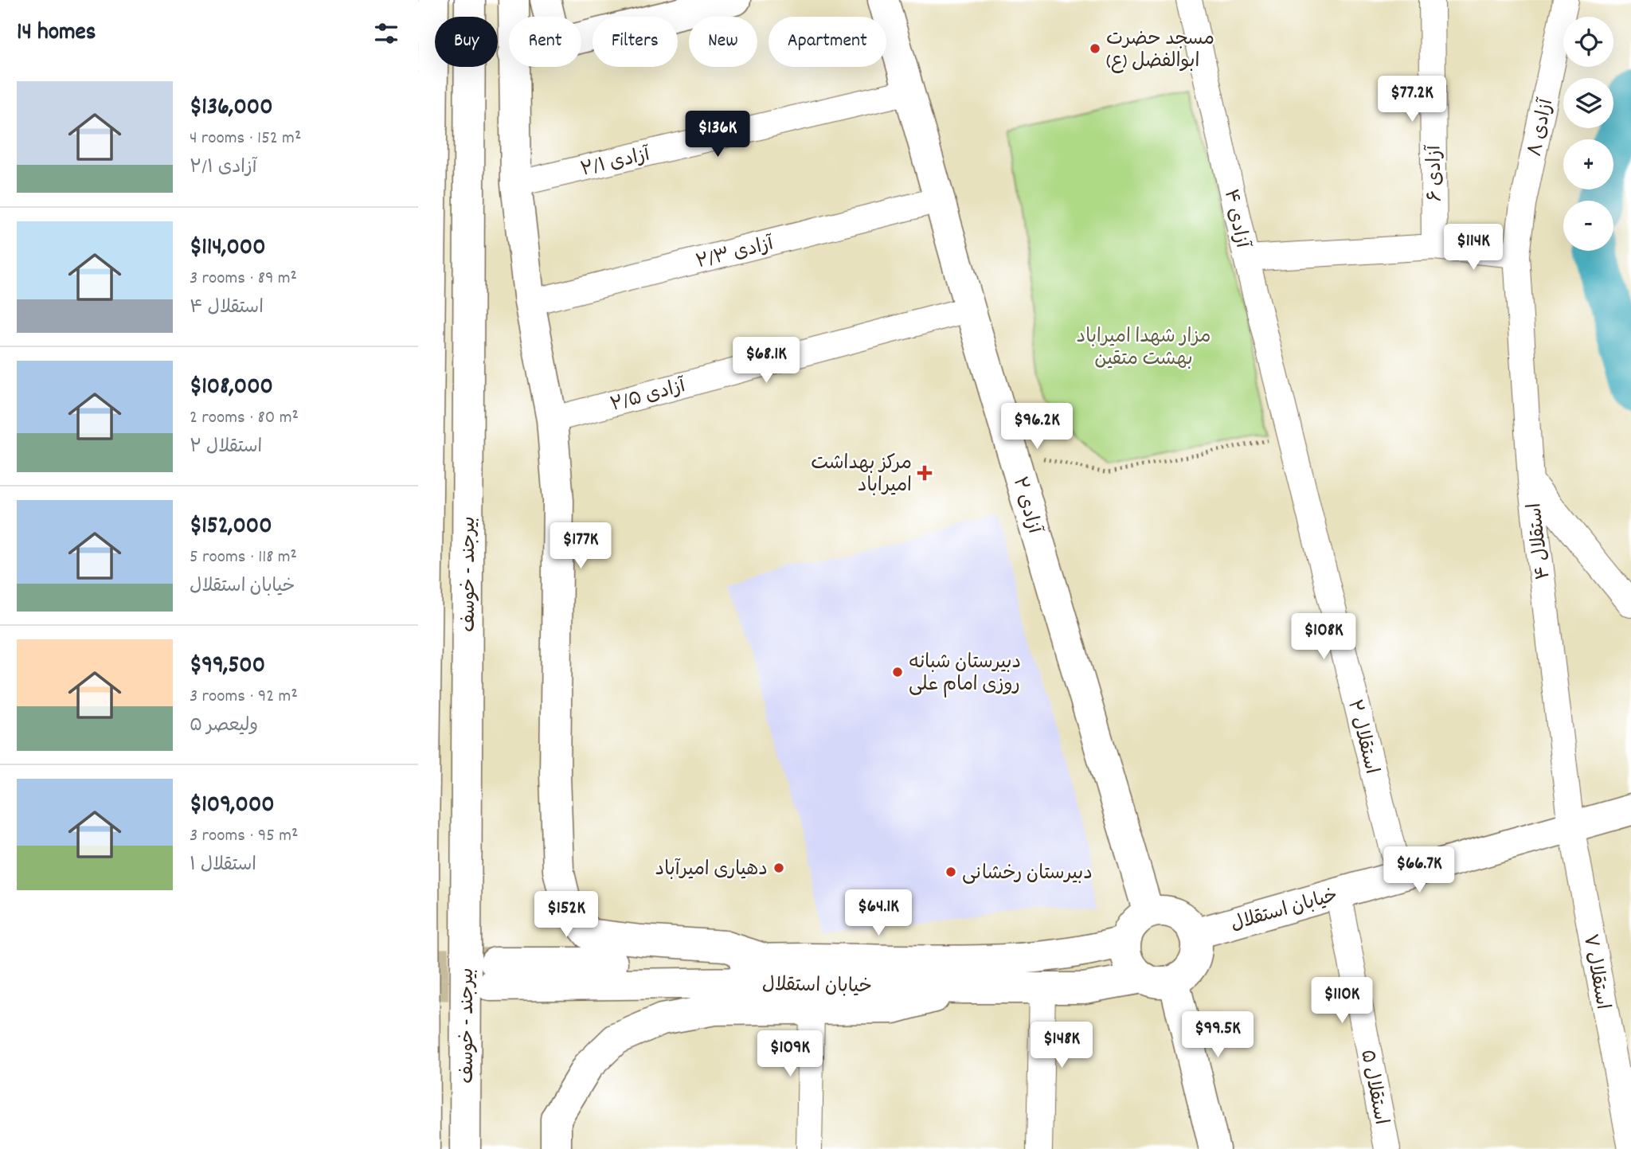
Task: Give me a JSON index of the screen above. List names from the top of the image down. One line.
{"streets":{"main road":["آزادی ۲","بیرجند - خوسف","خیابان استقلال"],"street":["آزادی ۸","آزادی ۲/۱","آزادی ۶","آزادی ۴","آزادی ۲/۳","آزادی ۲/۵","استقلال ۴","استقلال ۲","استقلال ۷","استقلال ۵"]},"crossings":[["آزادی ۸","استقلال ۴"],["آزادی ۲/۱","آزادی ۲"],["آزادی ۴","استقلال ۲"],["آزادی ۲/۳","آزادی ۲"],["آزادی ۲/۵","آزادی ۲"],["آزادی ۲","خیابان استقلال"],["استقلال ۴","خیابان استقلال"],["استقلال ۴","استقلال ۷"],["استقلال ۲","خیابان استقلال"],["خیابان استقلال","استقلال ۷"],["خیابان استقلال","استقلال ۵"]],"parks":["مزار شهدا امیراباد بهشت متقین"],"places":{"other":["مسجد حضرت ابوالفضل (ع)","دبیرستان شبانه روزی امام علی","دهیاری امیرآباد","دبیرستان رخشانی"],"health":["مرکز بهداشت امیراباد"]},"page":{"heading":"14 homes","map_buttons":["+","−"],"chip":["Buy","Rent","Filters","New","Apartment"],"list":[{"name":"$136,000","note":"4 rooms · 152 m² · آزادی ۲/۱"},{"name":"$114,000","note":"3 rooms · 89 m² · استقلال ۴"},{"name":"$108,000","note":"2 rooms · 80 m² · استقلال ۲"},{"name":"$152,000","note":"5 rooms · 118 m² · خیابان استقلال"},{"name":"$99,500","note":"3 rooms · 92 m² · ولیعصر ۵"},{"name":"$109,000","note":"3 rooms · 95 m² · استقلال ۱"}],"price":["$77.2K","$136K","$114K","$68.1K","$96.2K","$177K","$108K","$66.7K","$64.1K","$152K","$110K","$99.5K","$148K","$109K"]}}
